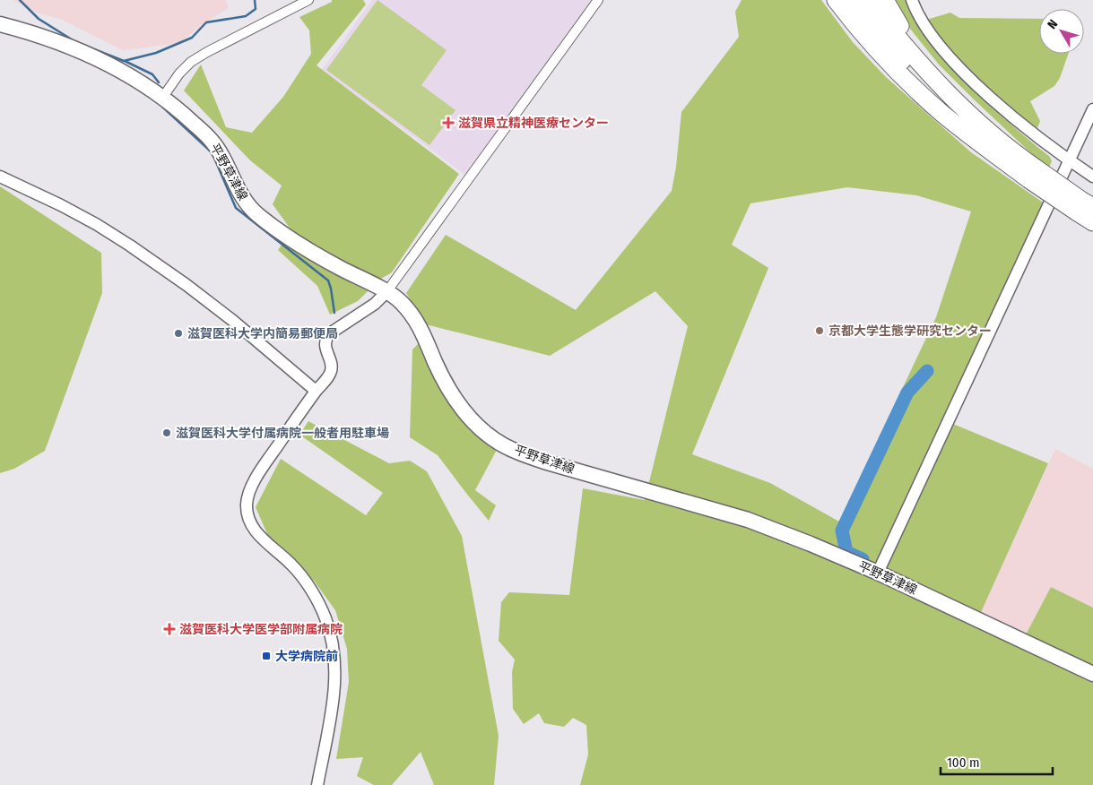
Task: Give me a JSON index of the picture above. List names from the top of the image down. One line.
{"streets":{"main road":["平野草津線"]},"places":{"health":["滋賀県立精神医療センター","滋賀医科大学医学部附属病院"],"other":["京都大学生態学研究センター","滋賀医科大学内簡易郵便局","滋賀医科大学付属病院一般者用駐車場"],"transit":["大学病院前"]},"scale_bar":"100 m","north":"top left"}
